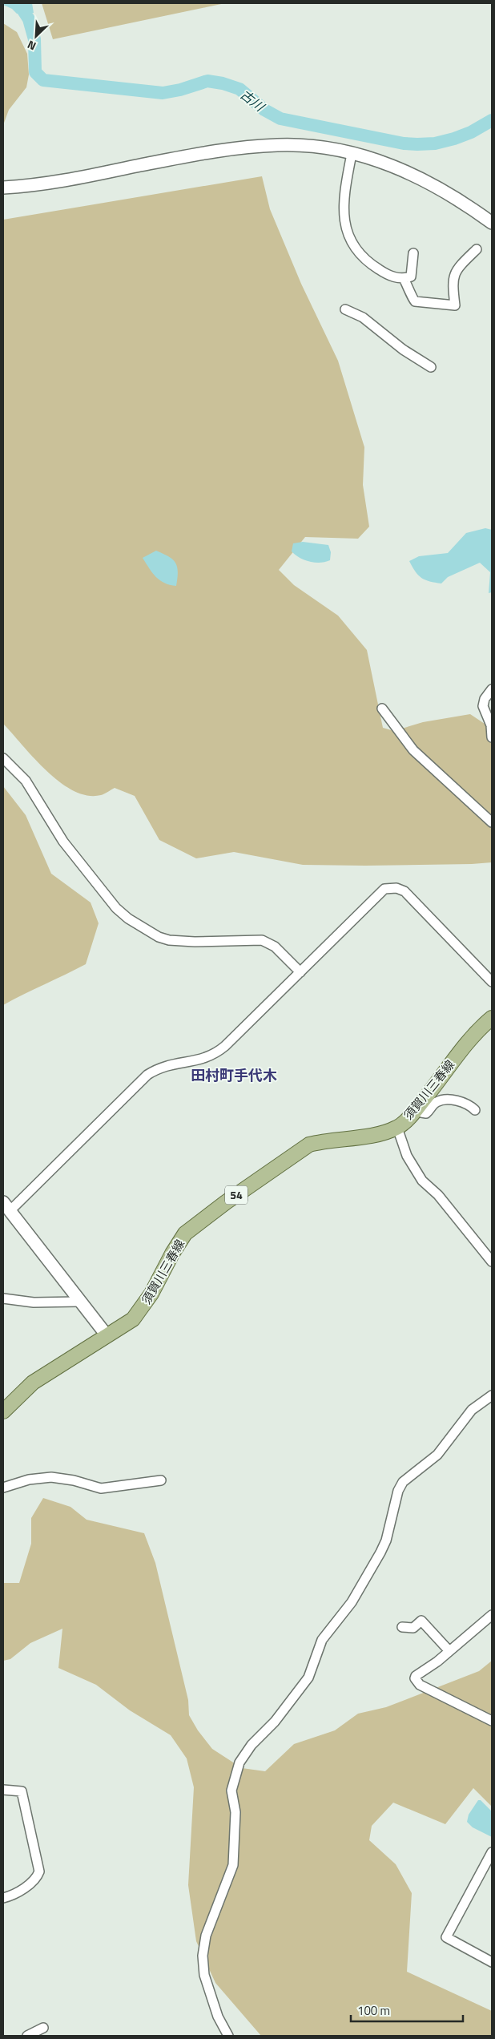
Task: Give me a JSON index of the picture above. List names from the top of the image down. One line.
{"streets":{"main road":["須賀川三春線","54"]},"districts":["田村町手代木"],"water":["古川"],"scale_bar":"100 m","north":"bottom left"}
